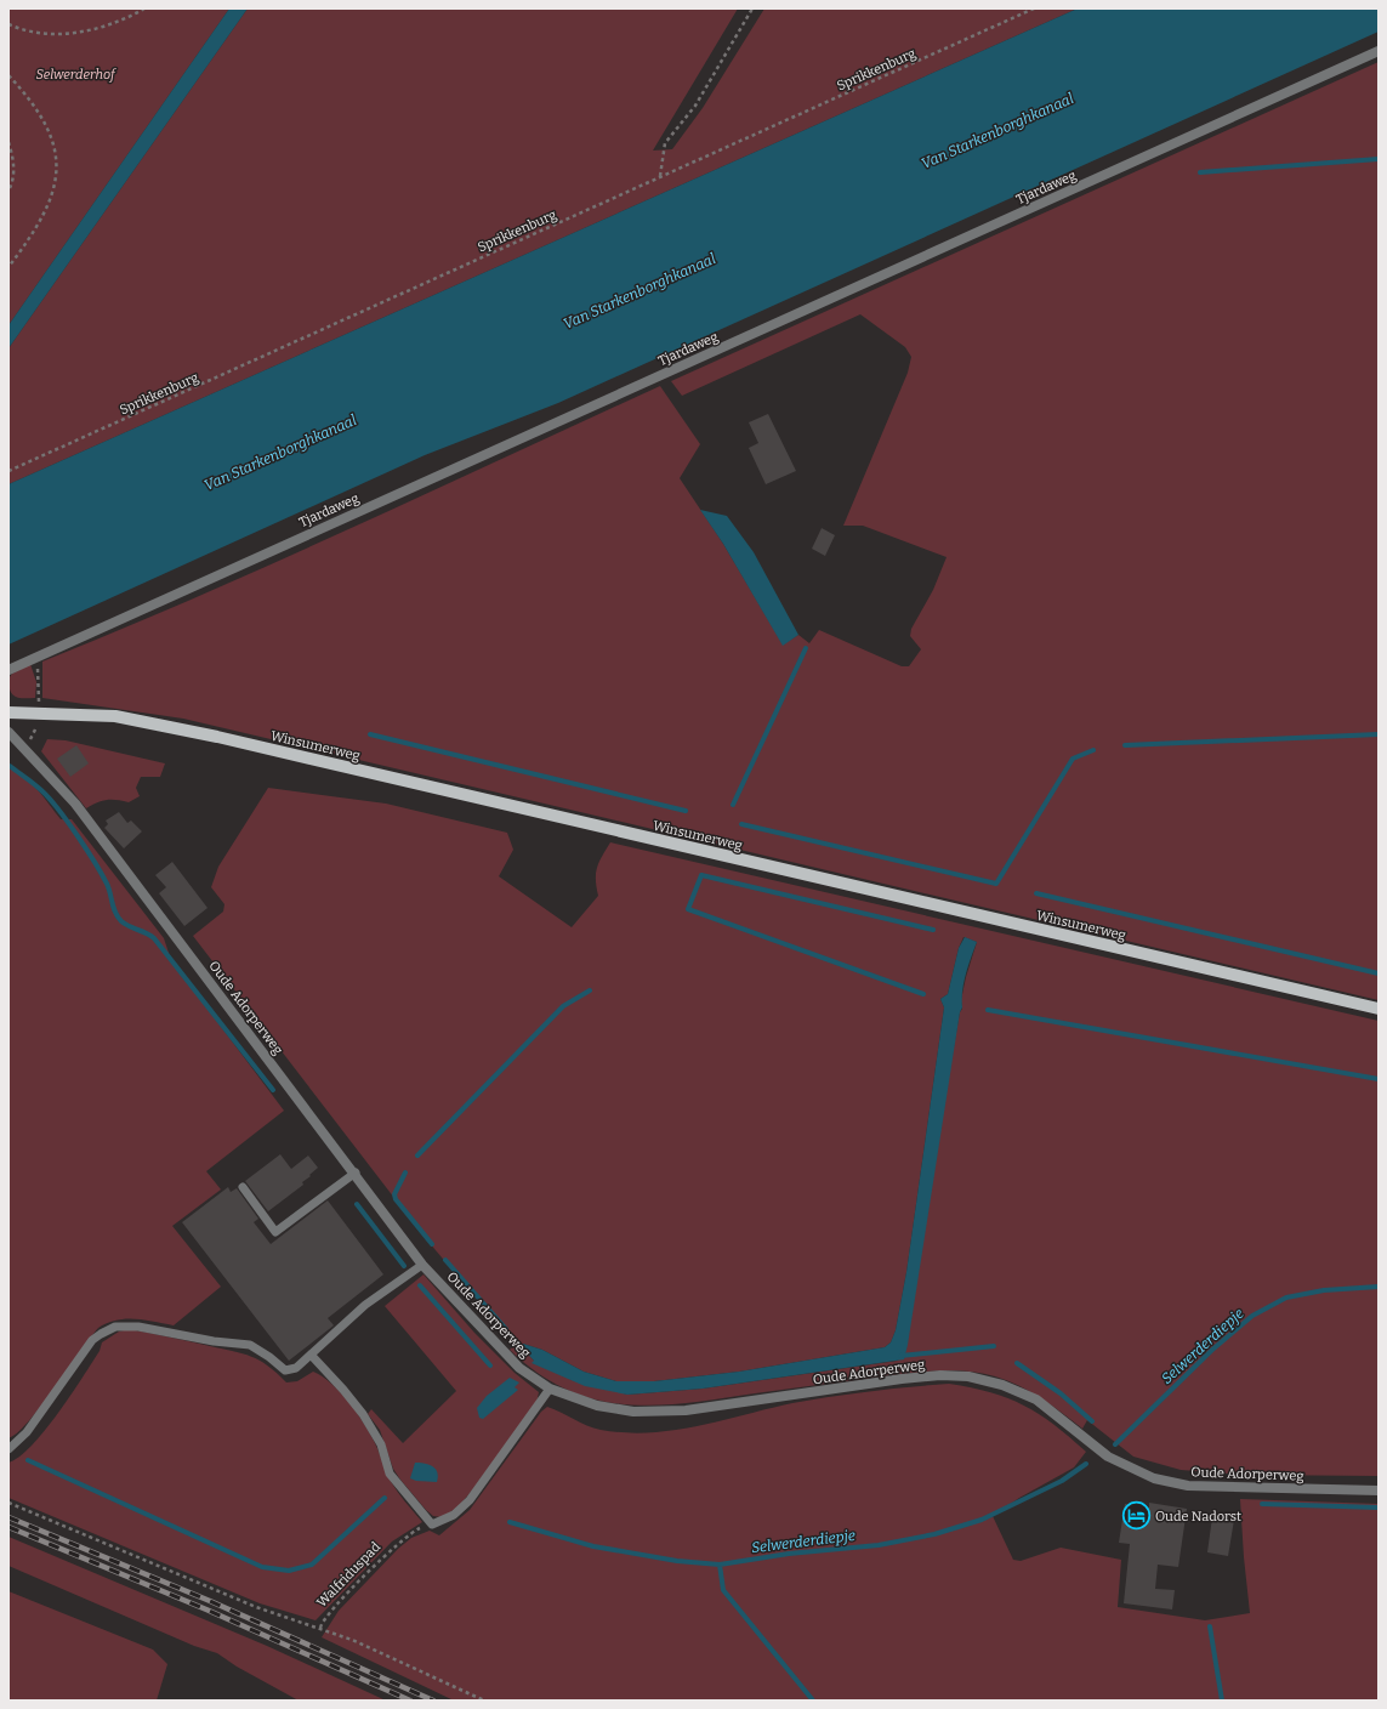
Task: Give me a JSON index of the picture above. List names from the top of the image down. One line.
{"streets":{"main road":["Winsumerweg"],"street":["Tjardaweg","Oude Adorperweg"],"path":["Sprikkenburg","Walfriduspad"]},"water":["Van Starkenborghkanaal","Selwerderdiepje"],"parks":["Selwerderhof"],"places":{"hotel":["Oude Nadorst"]}}
